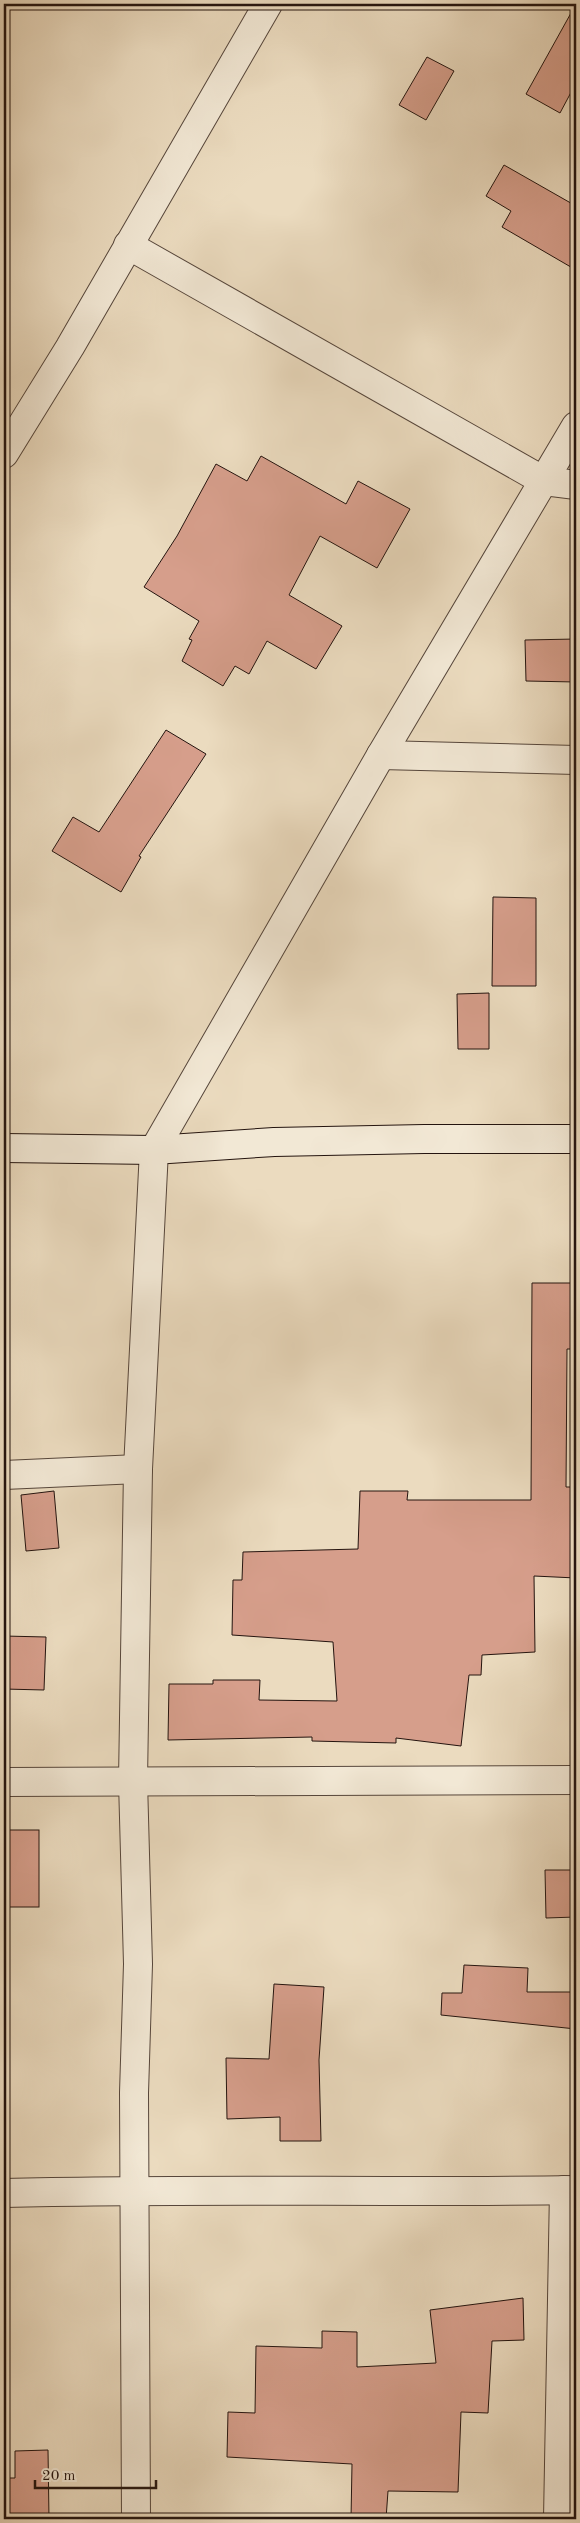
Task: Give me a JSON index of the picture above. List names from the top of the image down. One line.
{"scale_bar":"20 m"}
